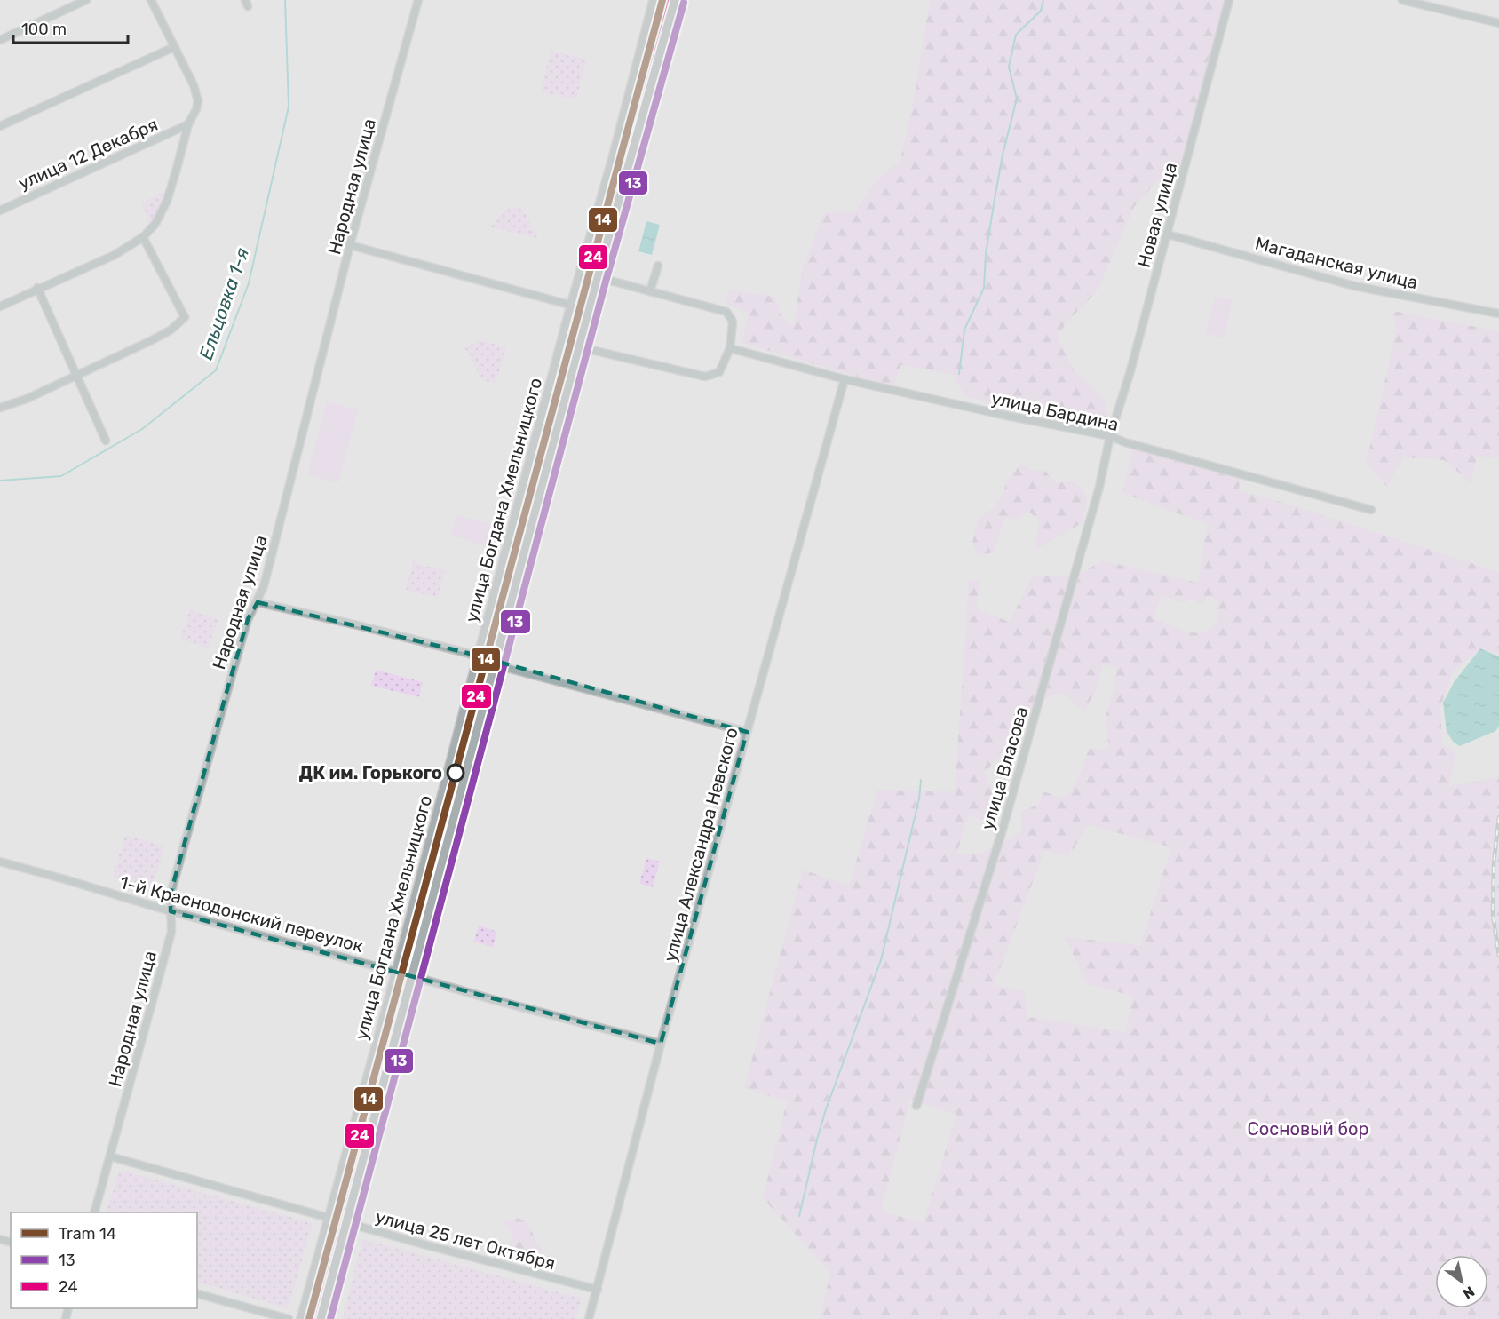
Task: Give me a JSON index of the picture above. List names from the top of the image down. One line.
{"streets":{"highway":["улица Богдана Хмельницкого"],"street":["улица 12 Декабря","Народная улица","Новая улица","Магаданская улица","улица Бардина","улица Власова","улица Александра Невского","1-й Краснодонский переулок","улица 25 лет Октября"]},"crossings":[["Народная улица","1-й Краснодонский переулок"],["Народная улица","улица 25 лет Октября"],["Новая улица","Магаданская улица"],["Новая улица","улица Бардина"],["Новая улица","улица Власова"],["улица Бардина","улица Власова"],["улица Бардина","улица Александра Невского"],["улица Богдана Хмельницкого","1-й Краснодонский переулок"],["улица Богдана Хмельницкого","улица 25 лет Октября"],["улица Александра Невского","1-й Краснодонский переулок"],["улица Александра Невского","улица 25 лет Октября"]],"water":["Ельцовка 1-я"],"parks":["Сосновый бор"],"places":["ДК им. Горького"],"lines":["tram line 14","transit line 24","transit line 13"],"legend":["Tram 14","13","24"],"scale_bar":"100 m","north":"bottom right"}
